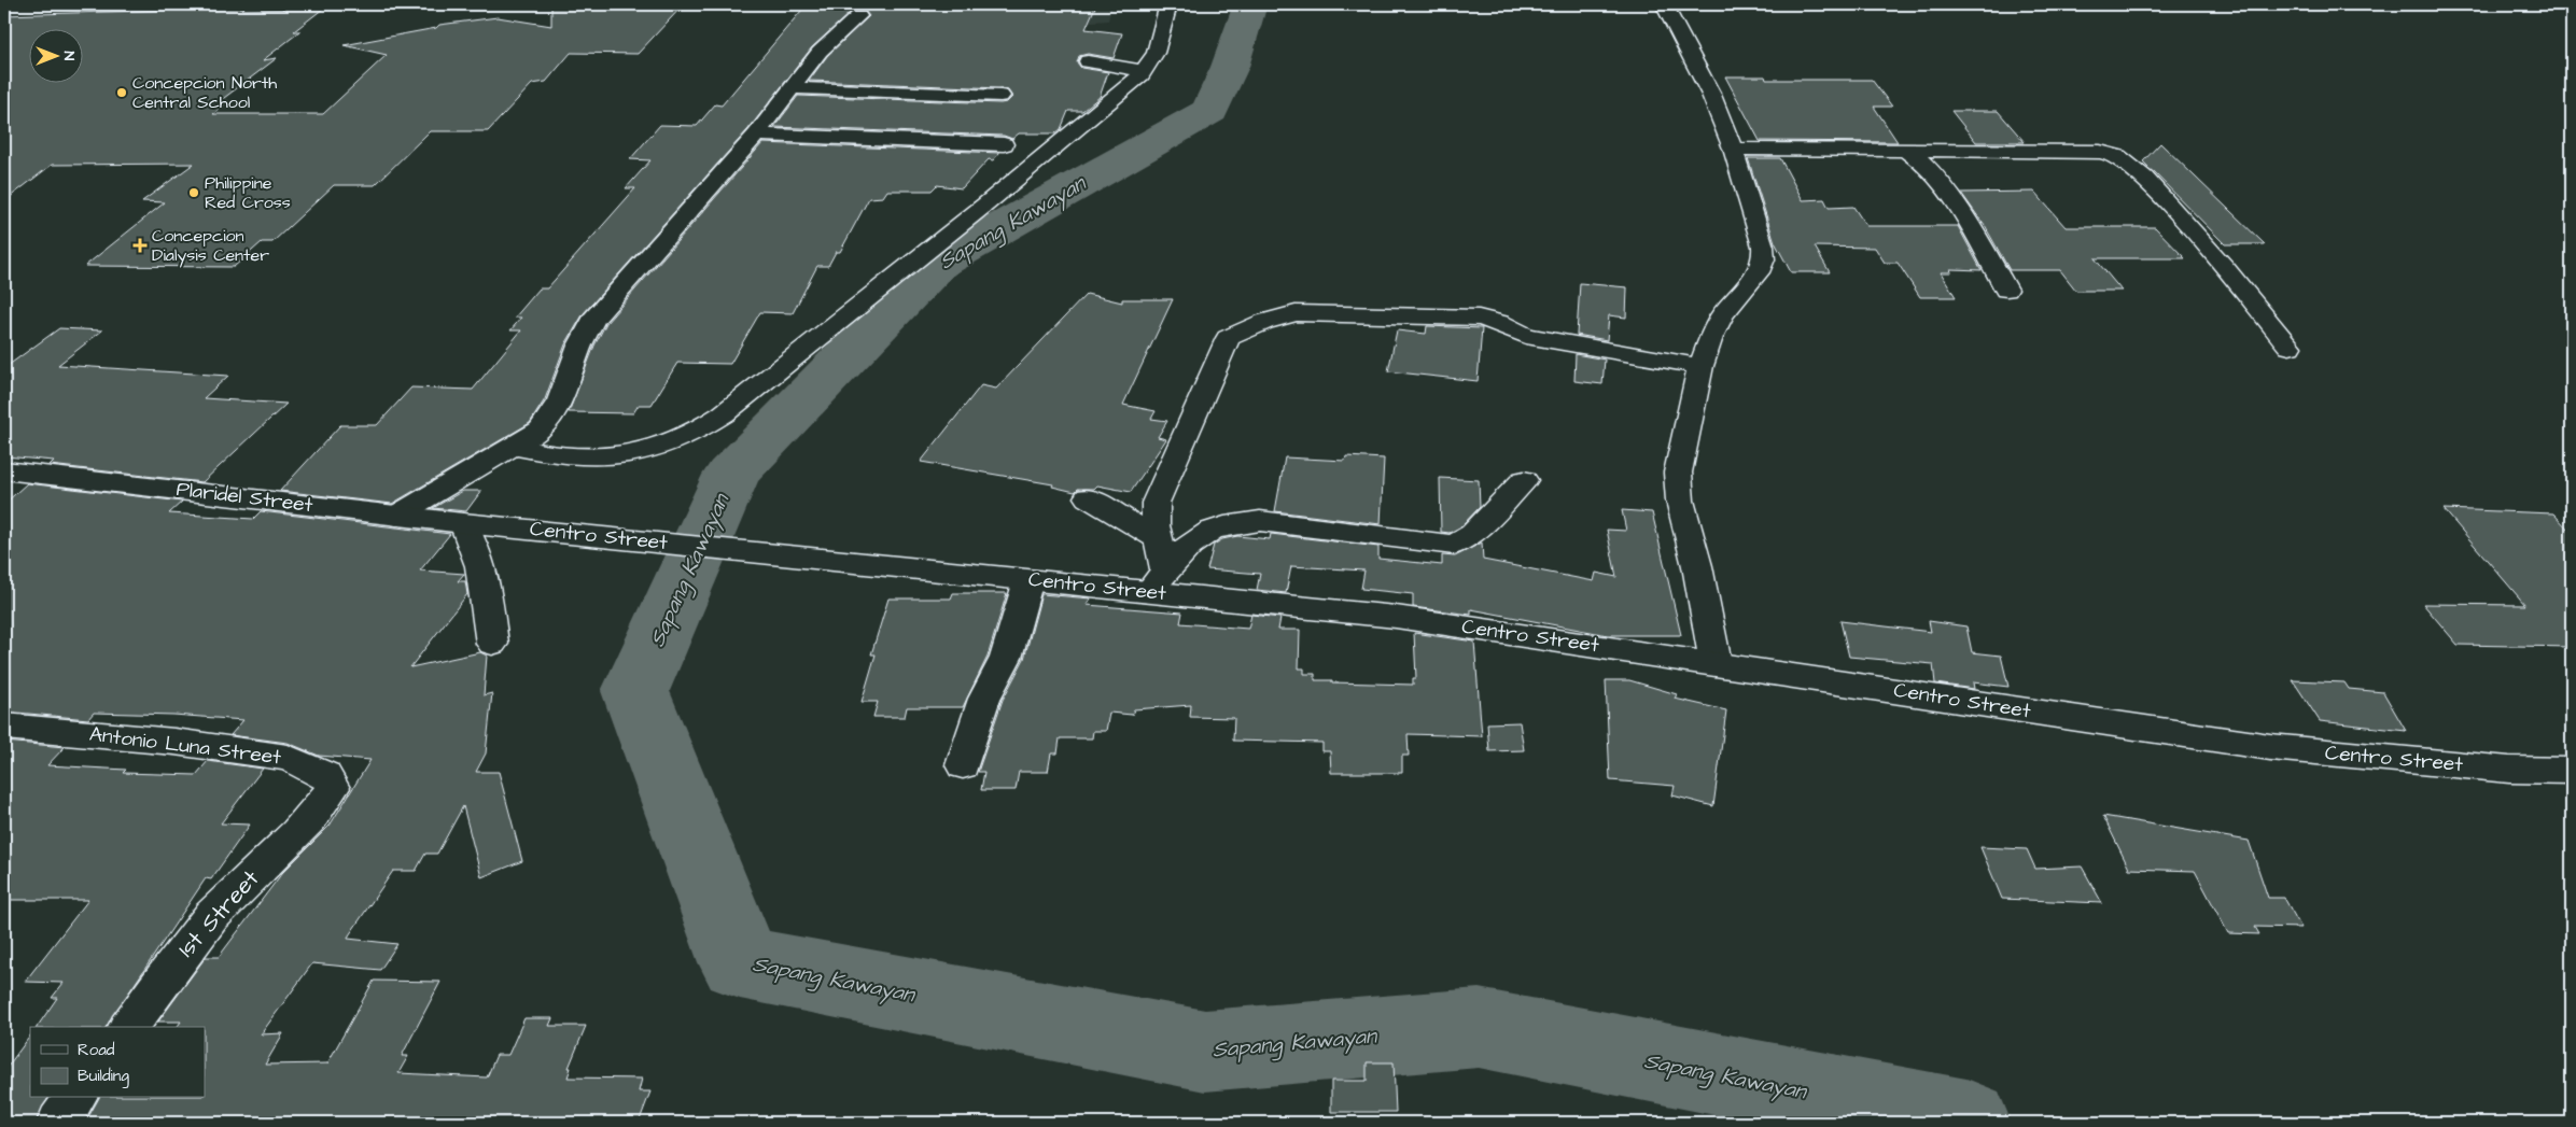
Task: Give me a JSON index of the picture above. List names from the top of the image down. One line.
{"streets":{"street":["Plaridel Street","Centro Street","Antonio Luna Street","1st Street"]},"crossings":[["Plaridel Street","Centro Street"],["Antonio Luna Street","1st Street"]],"water":["Sapang Kawayan"],"places":{"other":["Concepcion North Central School","Philippine Red Cross"],"health":["Concepcion Dialysis Center"]},"legend":["Road","Building"],"north":"right"}
